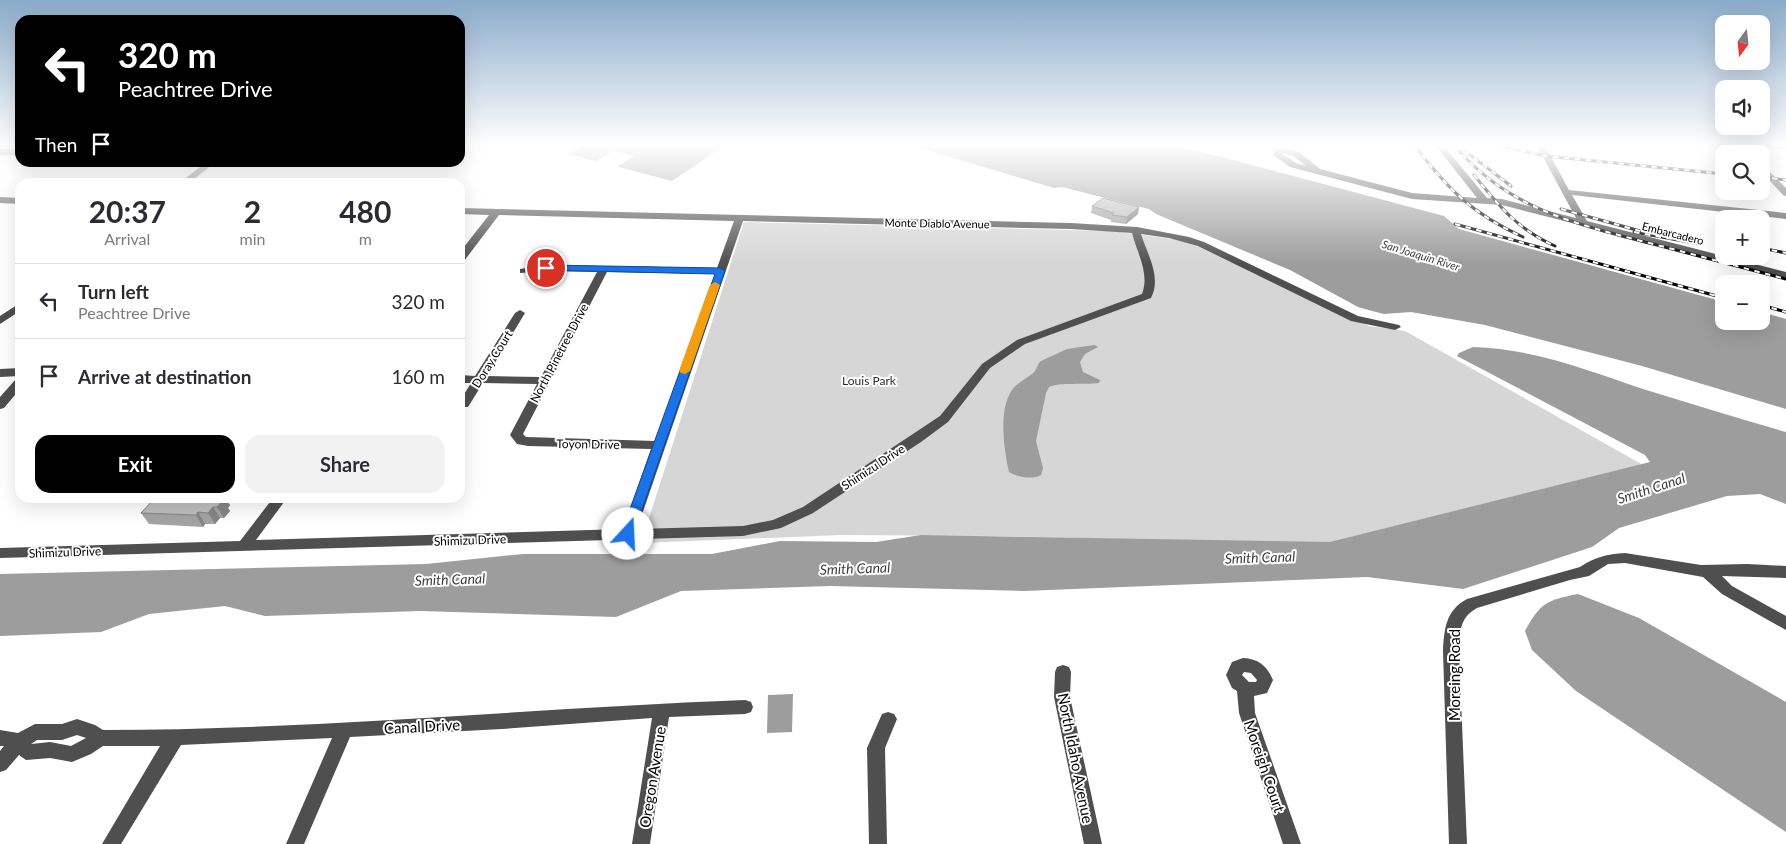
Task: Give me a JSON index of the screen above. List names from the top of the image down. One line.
{"streets":{"street":["Monte Diablo Avenue","Embarcadero","North Pinetree Drive","Doray Court","Toyon Drive","Shimizu Drive","Moreing Road","Canal Drive","North Idaho Avenue","Moreigh Court","Oregon Avenue"]},"crossings":[["Monte Diablo Avenue","Shimizu Drive"],["North Pinetree Drive","Toyon Drive"],["Canal Drive","Oregon Avenue"]],"water":["San Joaquin River","Smith Canal"],"parks":["Louis Park"],"north":"bottom","page":{"map_buttons":["+","−"],"turn":["320 m","Peachtree Drive"],"then":"Then","eta":["20:37","Arrival","2","min","480","m"],"list":[{"name":"Turn left","note":"Peachtree Drive","value":"320 m"},{"name":"Arrive at destination","value":"160 m"}],"buttons":["Exit","Share"]}}
